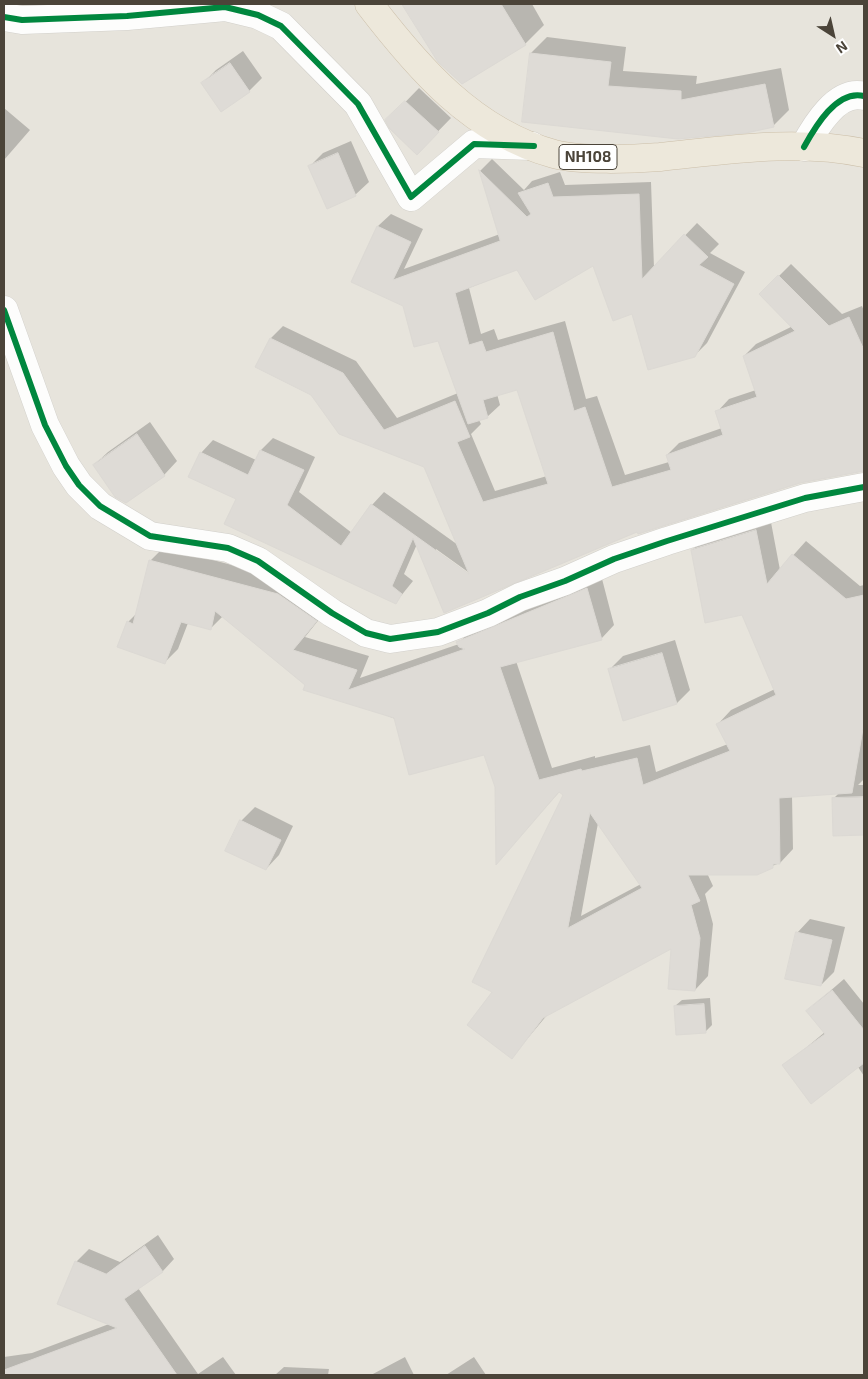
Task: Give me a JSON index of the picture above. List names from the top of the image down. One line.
{"streets":{"highway":["NH108"]},"north":"bottom right"}
